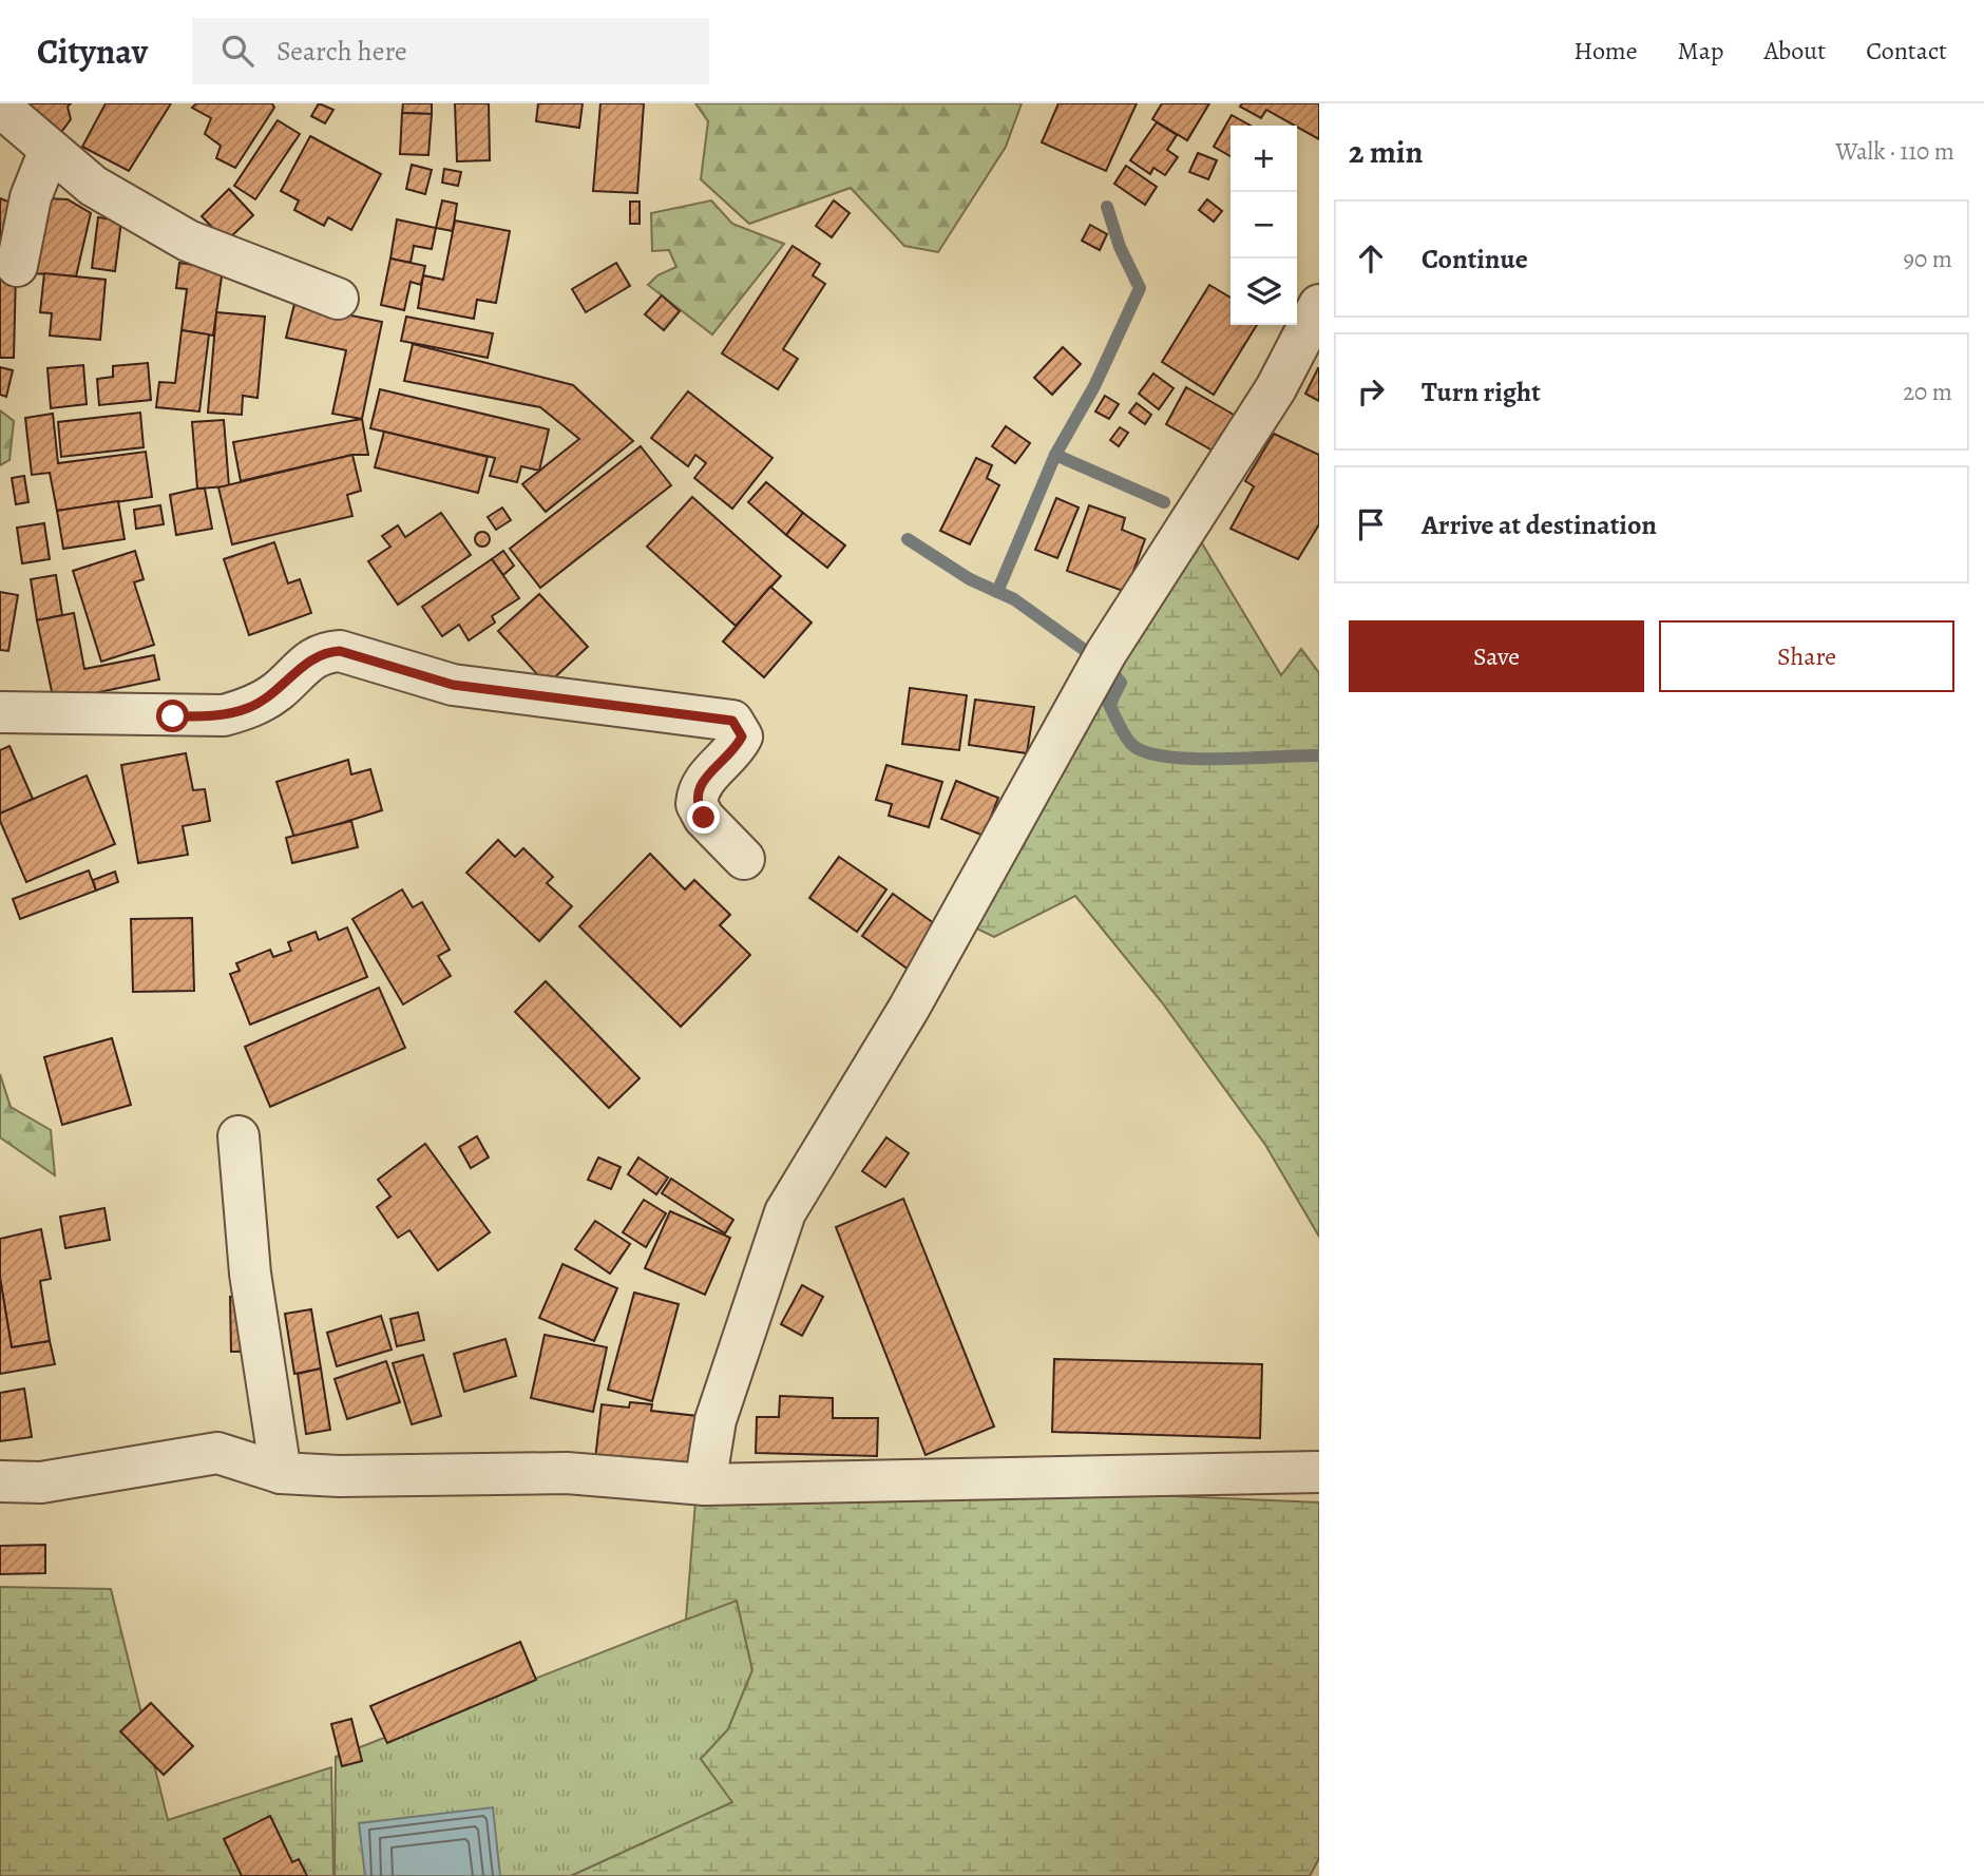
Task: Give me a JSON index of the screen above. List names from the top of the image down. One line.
{"page":{"header":"Citynav","search":"Search here","nav":["Home","Map","About","Contact"],"heading":["2 min","Walk · 110 m"],"map_buttons":["+","−"],"list":[["Continue","90 m"],["Turn right","20 m"],"Arrive at destination"],"buttons":["Save","Share"]}}
